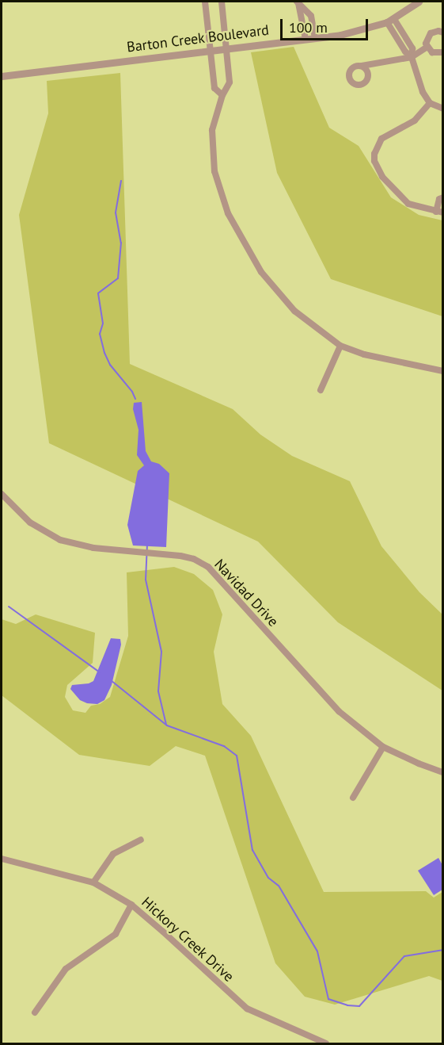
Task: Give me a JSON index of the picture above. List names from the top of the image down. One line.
{"streets":{"street":["Barton Creek Boulevard","Navidad Drive","Hickory Creek Drive"]},"scale_bar":"100 m"}
